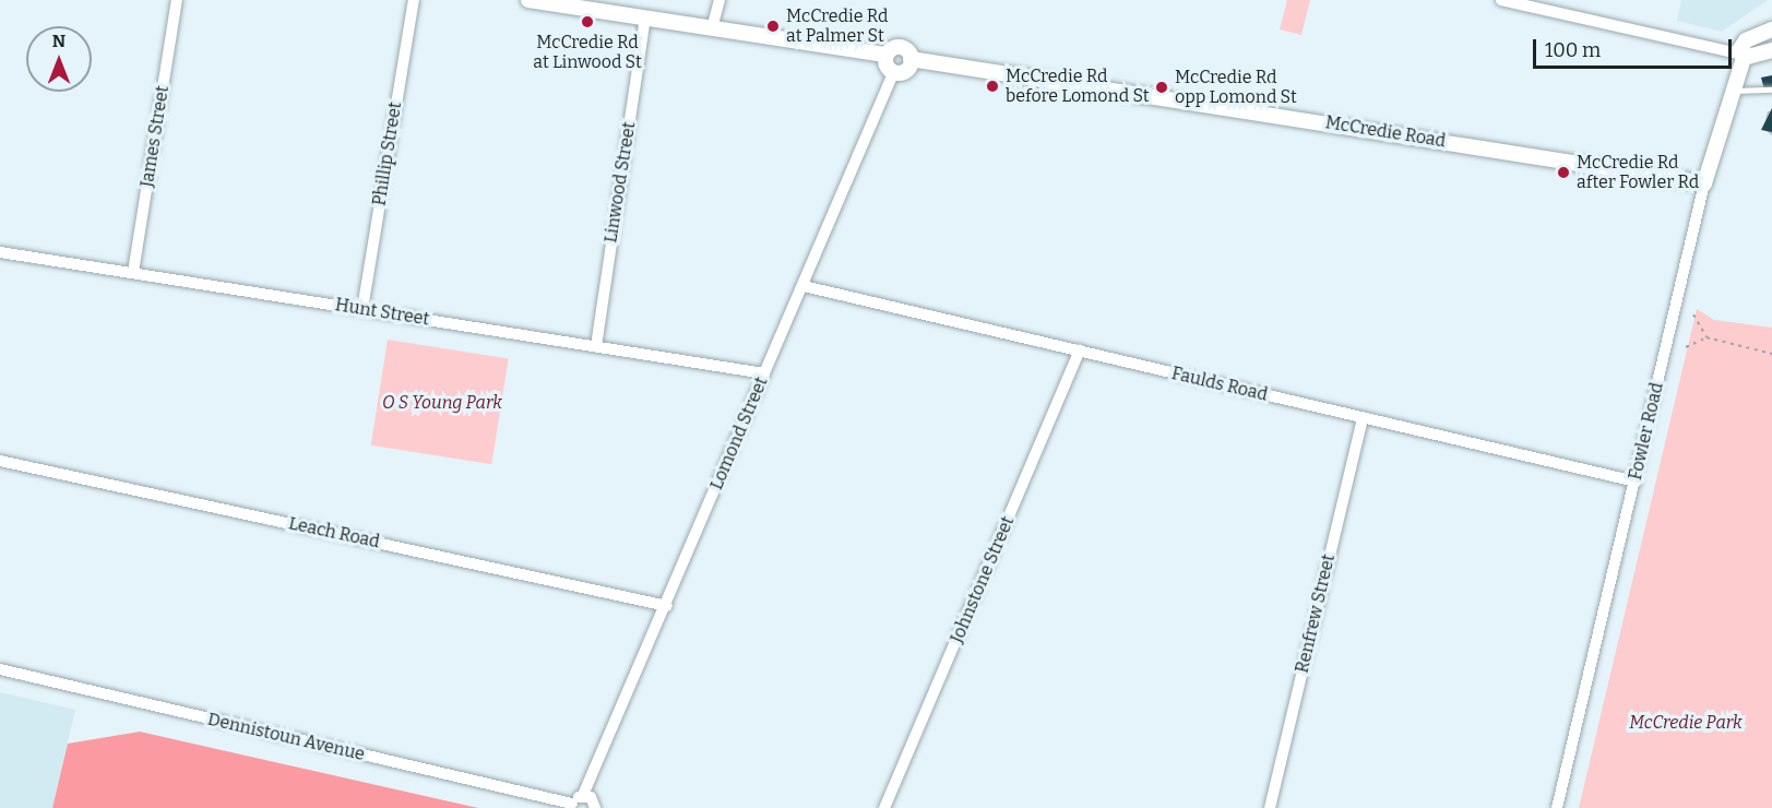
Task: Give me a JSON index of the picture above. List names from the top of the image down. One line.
{"streets":{"main road":["McCredie Road","Fowler Road"],"street":["James Street","Phillip Street","Linwood Street","Hunt Street","Faulds Road","Lomond Street","Leach Road","Johnstone Street","Renfrew Street","Dennistoun Avenue"]},"crossings":[["McCredie Road","Fowler Road"],["James Street","Hunt Street"],["Phillip Street","Hunt Street"],["Linwood Street","Hunt Street"],["Hunt Street","Lomond Street"],["Faulds Road","Fowler Road"],["Faulds Road","Lomond Street"],["Faulds Road","Johnstone Street"],["Faulds Road","Renfrew Street"],["Lomond Street","Leach Road"]],"parks":["O S Young Park","McCredie Park"],"places":["McCredie Rd at Linwood St","McCredie Rd at Palmer St","McCredie Rd before Lomond St","McCredie Rd opp Lomond St","McCredie Rd after Fowler Rd"],"scale_bar":"100 m","north":"top"}
